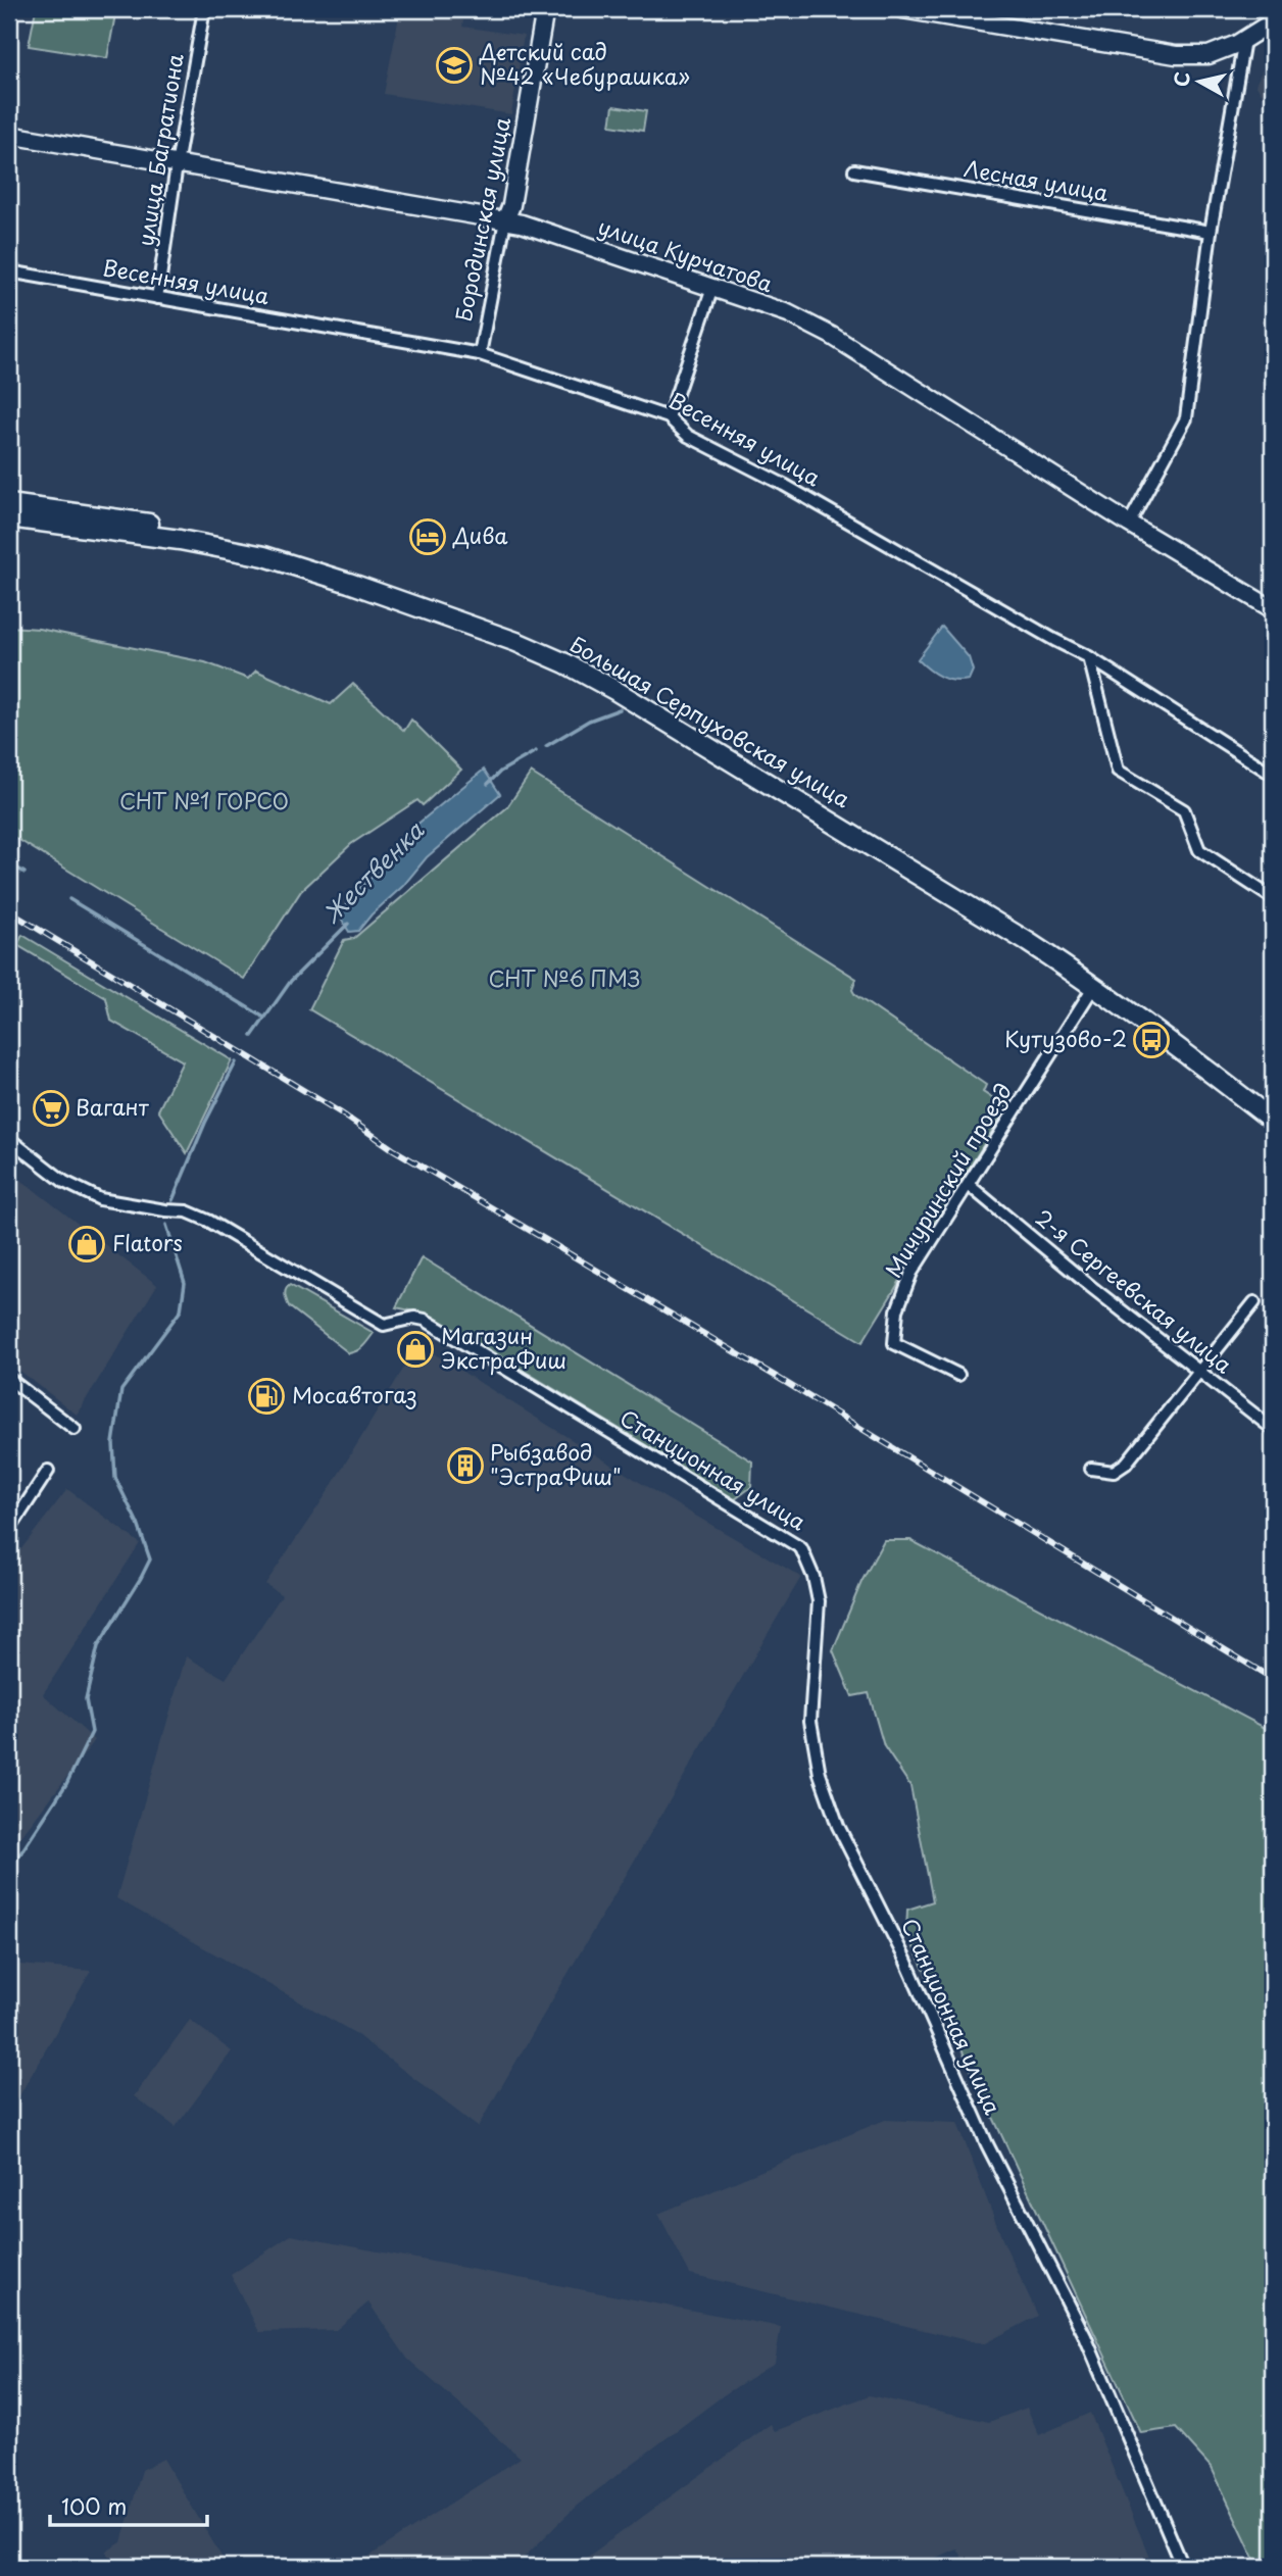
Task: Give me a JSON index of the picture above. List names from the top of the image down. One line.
{"streets":{"main road":["Большая Серпуховская улица"],"street":["улица Багратиона","Лесная улица","Бородинская улица","улица Курчатова","Весенняя улица","Мичуринский проезд","2-я Сергеевская улица","Станционная улица"]},"crossings":[["улица Багратиона","улица Курчатова"],["улица Багратиона","Весенняя улица"],["Бородинская улица","улица Курчатова"],["Бородинская улица","Весенняя улица"],["Большая Серпуховская улица","Мичуринский проезд"],["Мичуринский проезд","2-я Сергеевская улица"]],"water":["Жественка"],"parks":["СНТ №1 ГОРСО","СНТ №6 ПМЗ"],"places":{"school or university":["Детский сад №42 «Чебурашка»"],"hotel":["Дива"],"bus stop":["Кутузово-2"],"supermarket":["Вагант"],"shop":["Flators","Магазин ЭкстраФиш"],"fuel station":["Мосавтогаз"],"building":["Рыбзавод \"ЭстраФиш\""]},"scale_bar":"100 m","north":"left"}
